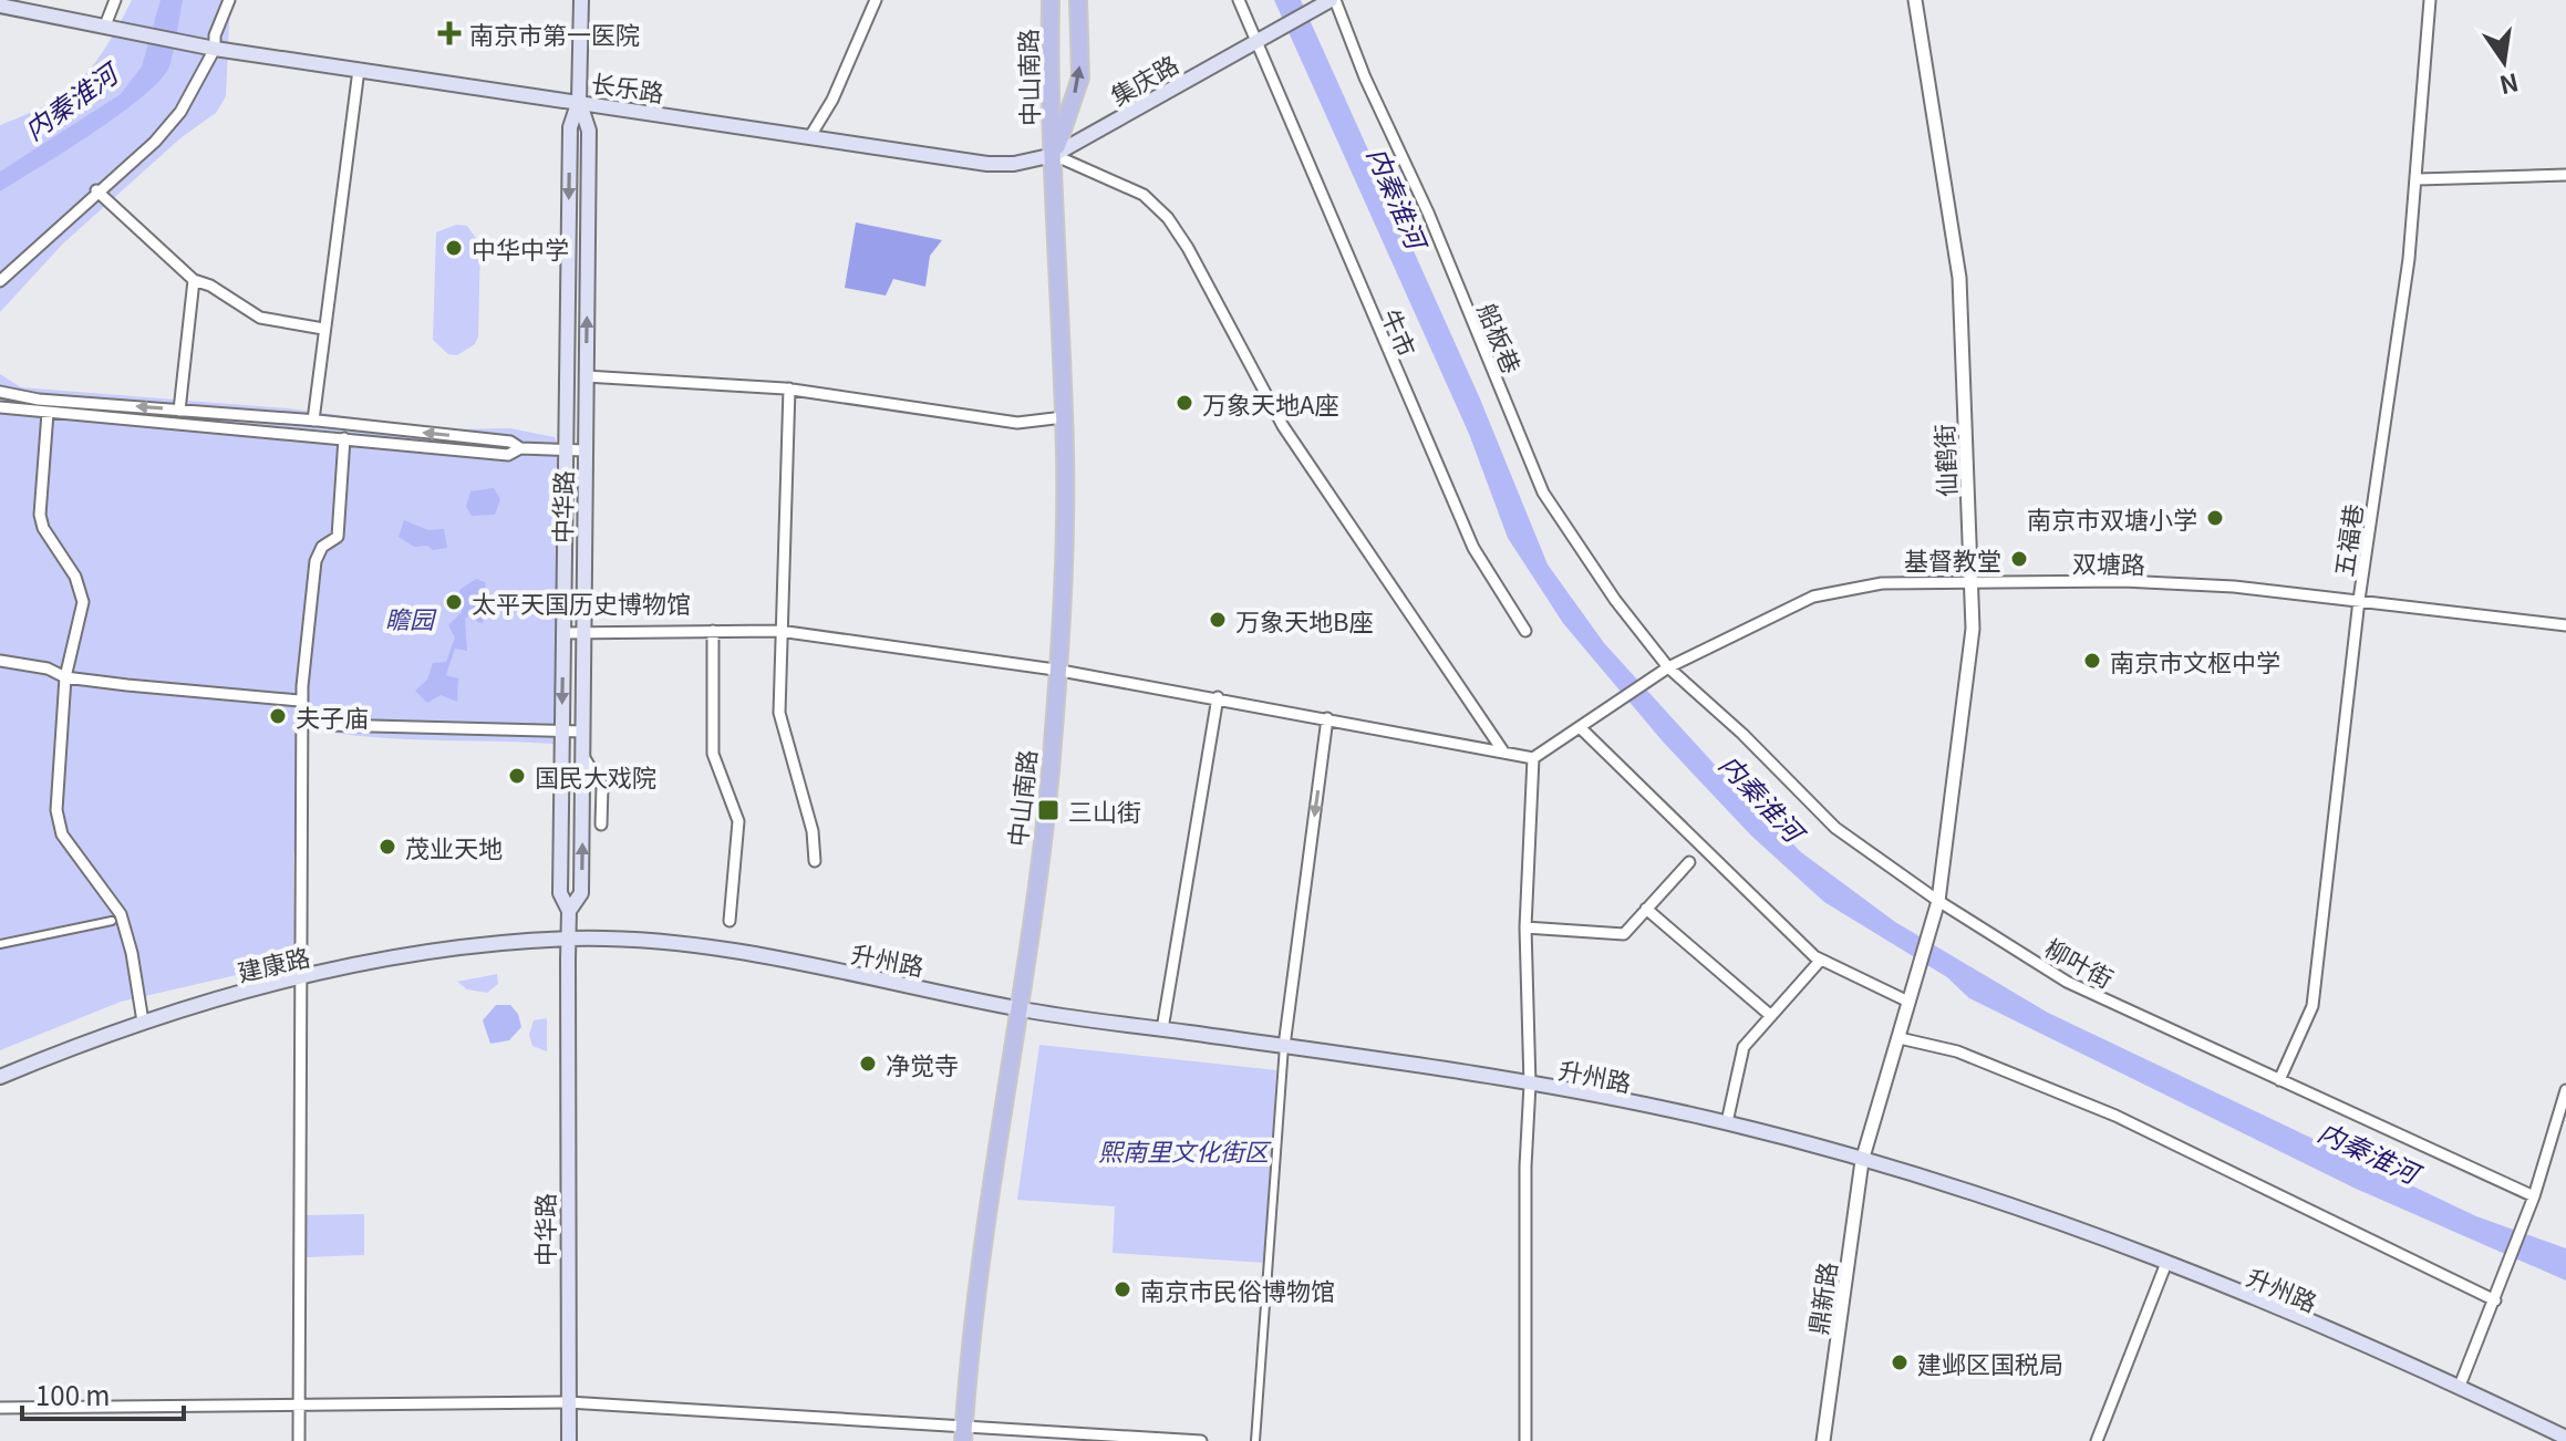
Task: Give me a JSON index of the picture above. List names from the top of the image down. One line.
{"streets":{"main road":["中山南路","集庆路","长乐路","中华路","升州路","建康路"],"street":["牛市","船板巷","仙鹤街","五福巷","双塘路","柳叶街","鼎新路"]},"crossings":[["中山南路","集庆路"],["中山南路","长乐路"],["中山南路","升州路"],["集庆路","长乐路"],["集庆路","牛市"],["集庆路","船板巷"],["长乐路","中华路"],["船板巷","双塘路"],["船板巷","柳叶街"],["仙鹤街","双塘路"],["仙鹤街","柳叶街"],["中华路","升州路"],["中华路","建康路"],["五福巷","双塘路"],["五福巷","柳叶街"],["双塘路","柳叶街"],["升州路","建康路"],["升州路","鼎新路"]],"water":["内秦淮河"],"parks":["瞻园","熙南里文化街区"],"places":{"health":["南京市第一医院"],"other":["中华中学","万象天地A座","南京市双塘小学","基督教堂","太平天国历史博物馆","万象天地B座","南京市文枢中学","夫子庙","国民大戏院","茂业天地","净觉寺","南京市民俗博物馆","建邺区国税局"],"transit":["三山街"]},"scale_bar":"100 m","north":"bottom"}
